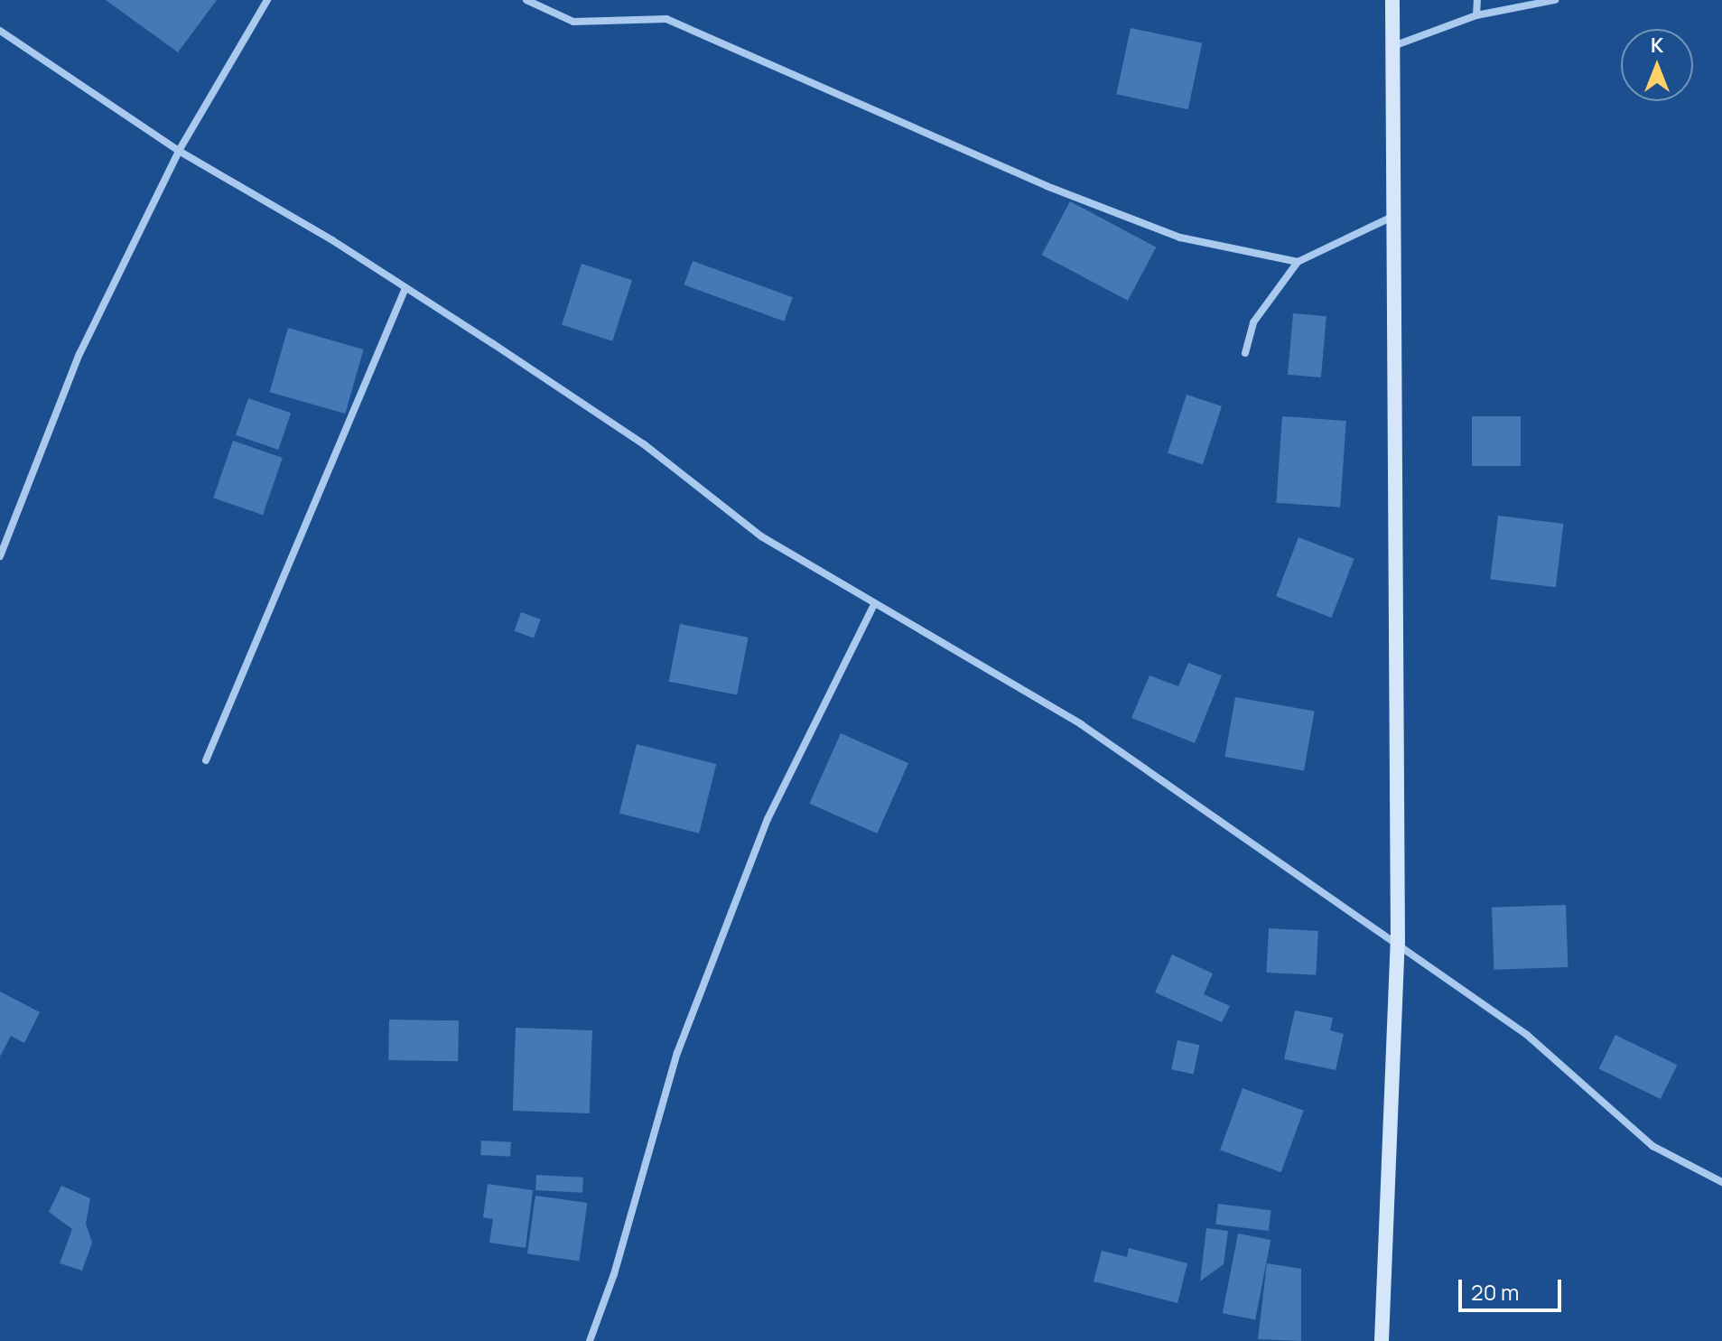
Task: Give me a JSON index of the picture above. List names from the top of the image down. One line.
{"scale_bar":"20 m","north":"top"}
